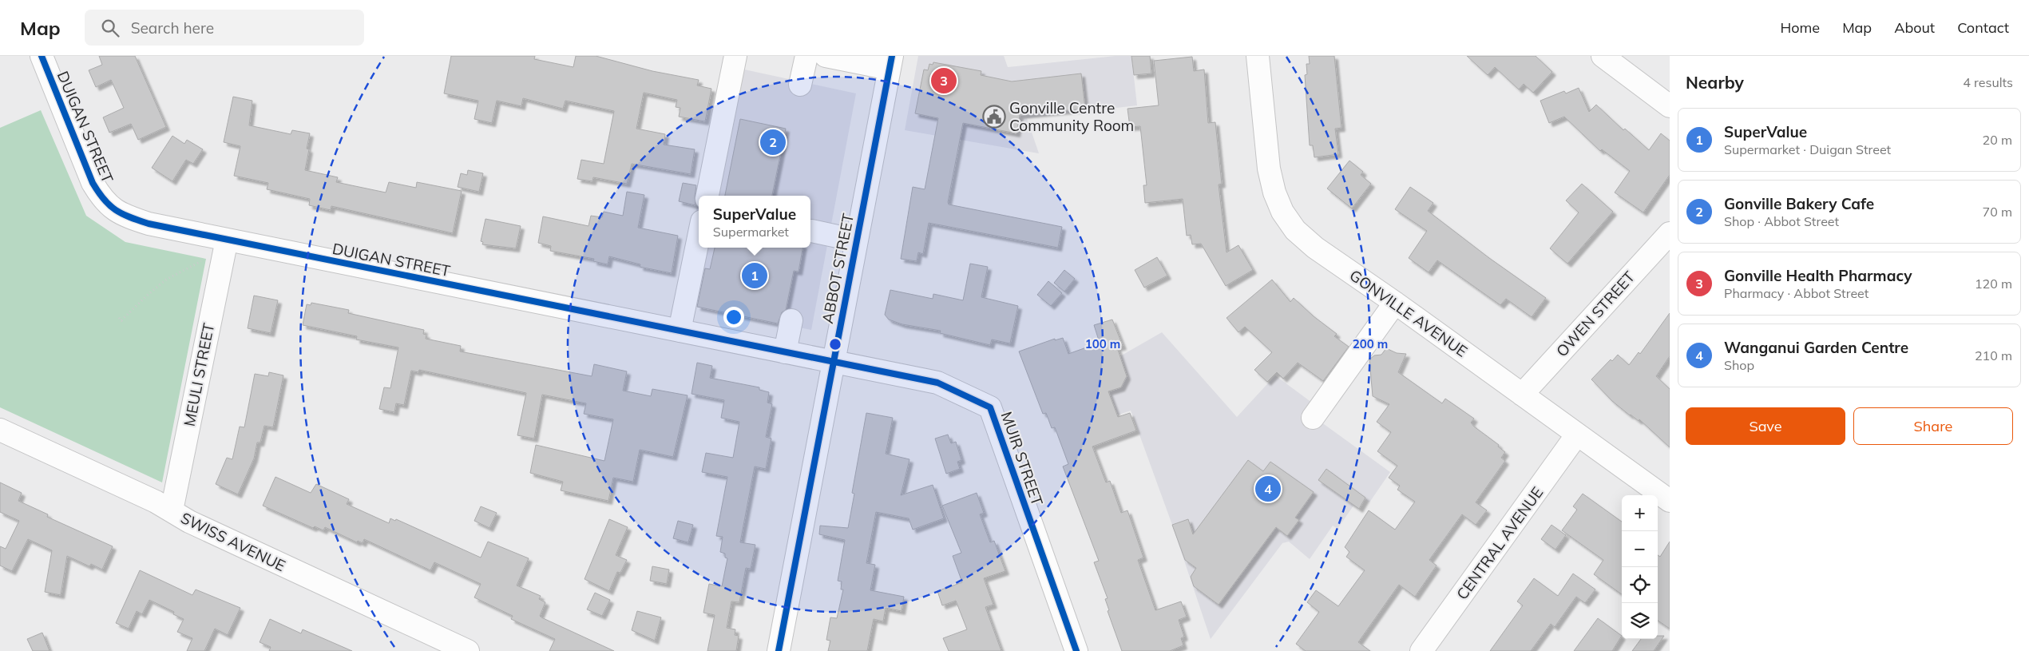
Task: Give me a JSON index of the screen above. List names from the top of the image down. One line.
{"streets":{"street":["DUIGAN STREET","ABBOT STREET","GONVILLE AVENUE","OWEN STREET","MEULI STREET","MUIR STREET","SWISS AVENUE","CENTRAL AVENUE"]},"crossings":[["DUIGAN STREET","ABBOT STREET"],["DUIGAN STREET","MEULI STREET"],["DUIGAN STREET","MUIR STREET"],["ABBOT STREET","MUIR STREET"],["GONVILLE AVENUE","OWEN STREET"],["GONVILLE AVENUE","CENTRAL AVENUE"],["MEULI STREET","SWISS AVENUE"]],"places":{"public building":["Gonville Centre Community Room"]},"page":{"header":"Map","search":"Search here","nav":["Home","Map","About","Contact"],"heading":["Nearby","4 results"],"pins":["3","2","1","4"],"list":[{"mark":"1","name":"SuperValue","note":"Supermarket · Duigan Street","value":"20 m"},{"mark":"2","name":"Gonville Bakery Cafe","note":"Shop · Abbot Street","value":"70 m"},{"mark":"3","name":"Gonville Health Pharmacy","note":"Pharmacy · Abbot Street","value":"120 m"},{"mark":"4","name":"Wanganui Garden Centre","note":"Shop","value":"210 m"}],"popup":["SuperValue","Supermarket"],"buttons":["Save","Share"],"map_buttons":["+","−"]},"rings":["100 m","200 m"]}
